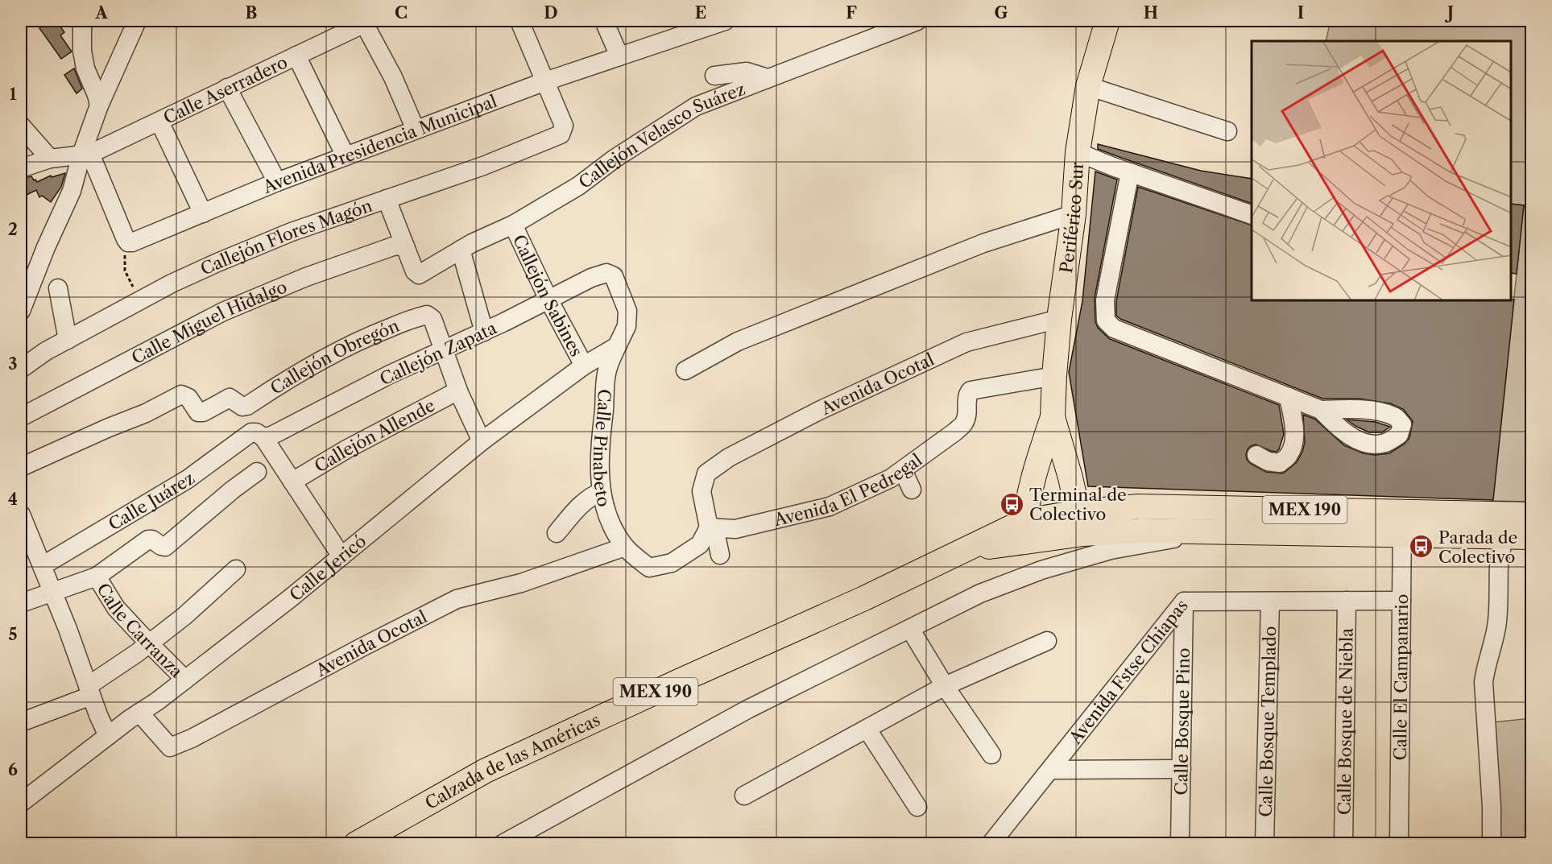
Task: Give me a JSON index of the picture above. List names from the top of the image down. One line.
{"streets":{"main road":["Periférico Sur","MEX 190","Calzada de las Américas"],"street":["Calle Aserradero","Callejón Velasco Suárez","Avenida Presidencia Municipal","Callejón Flores Magón","Callejón Sabines","Calle Miguel Hidalgo","Callejón Zapata","Callejón Obregón","Avenida Ocotal","Callejón Allende","Calle Pinabeto","Avenida El Pedregal","Calle Juárez","Calle Jericó","Calle Carranza","Avenida Fstse Chiapas","Calle El Campanario","Calle Bosque Pino","Calle Bosque Templado","Calle Bosque de Niebla"]},"crossings":[["Callejón Velasco Suárez","Callejón Sabines"],["Callejón Velasco Suárez","Calle Miguel Hidalgo"],["Avenida Presidencia Municipal","Callejón Flores Magón"],["Periférico Sur","Avenida Ocotal"],["Periférico Sur","Avenida El Pedregal"],["Periférico Sur","Calzada de las Américas"],["Callejón Sabines","Callejón Zapata"],["Callejón Sabines","Calle Jericó"],["Callejón Zapata","Callejón Obregón"],["Callejón Zapata","Calle Pinabeto"],["Callejón Zapata","Calle Juárez"],["Callejón Zapata","Calle Jericó"],["Avenida Ocotal","Calle Pinabeto"],["Avenida Ocotal","Avenida El Pedregal"],["Avenida Ocotal","Calle Jericó"],["Calle Pinabeto","Calle Jericó"],["Calle Jericó","Calle Carranza"],["Avenida Fstse Chiapas","Calle El Campanario"],["Avenida Fstse Chiapas","Calle Bosque Pino"],["Avenida Fstse Chiapas","Calle Bosque Templado"],["Avenida Fstse Chiapas","Calle Bosque de Niebla"],["Calle El Campanario","Calzada de las Américas"]],"places":{"bus stop":["Terminal de Colectivo","Parada de Colectivo"]},"grid":{"columns":["A","B","C","D","E","F","G","H","I","J"],"rows":["1","2","3","4","5","6"]}}
